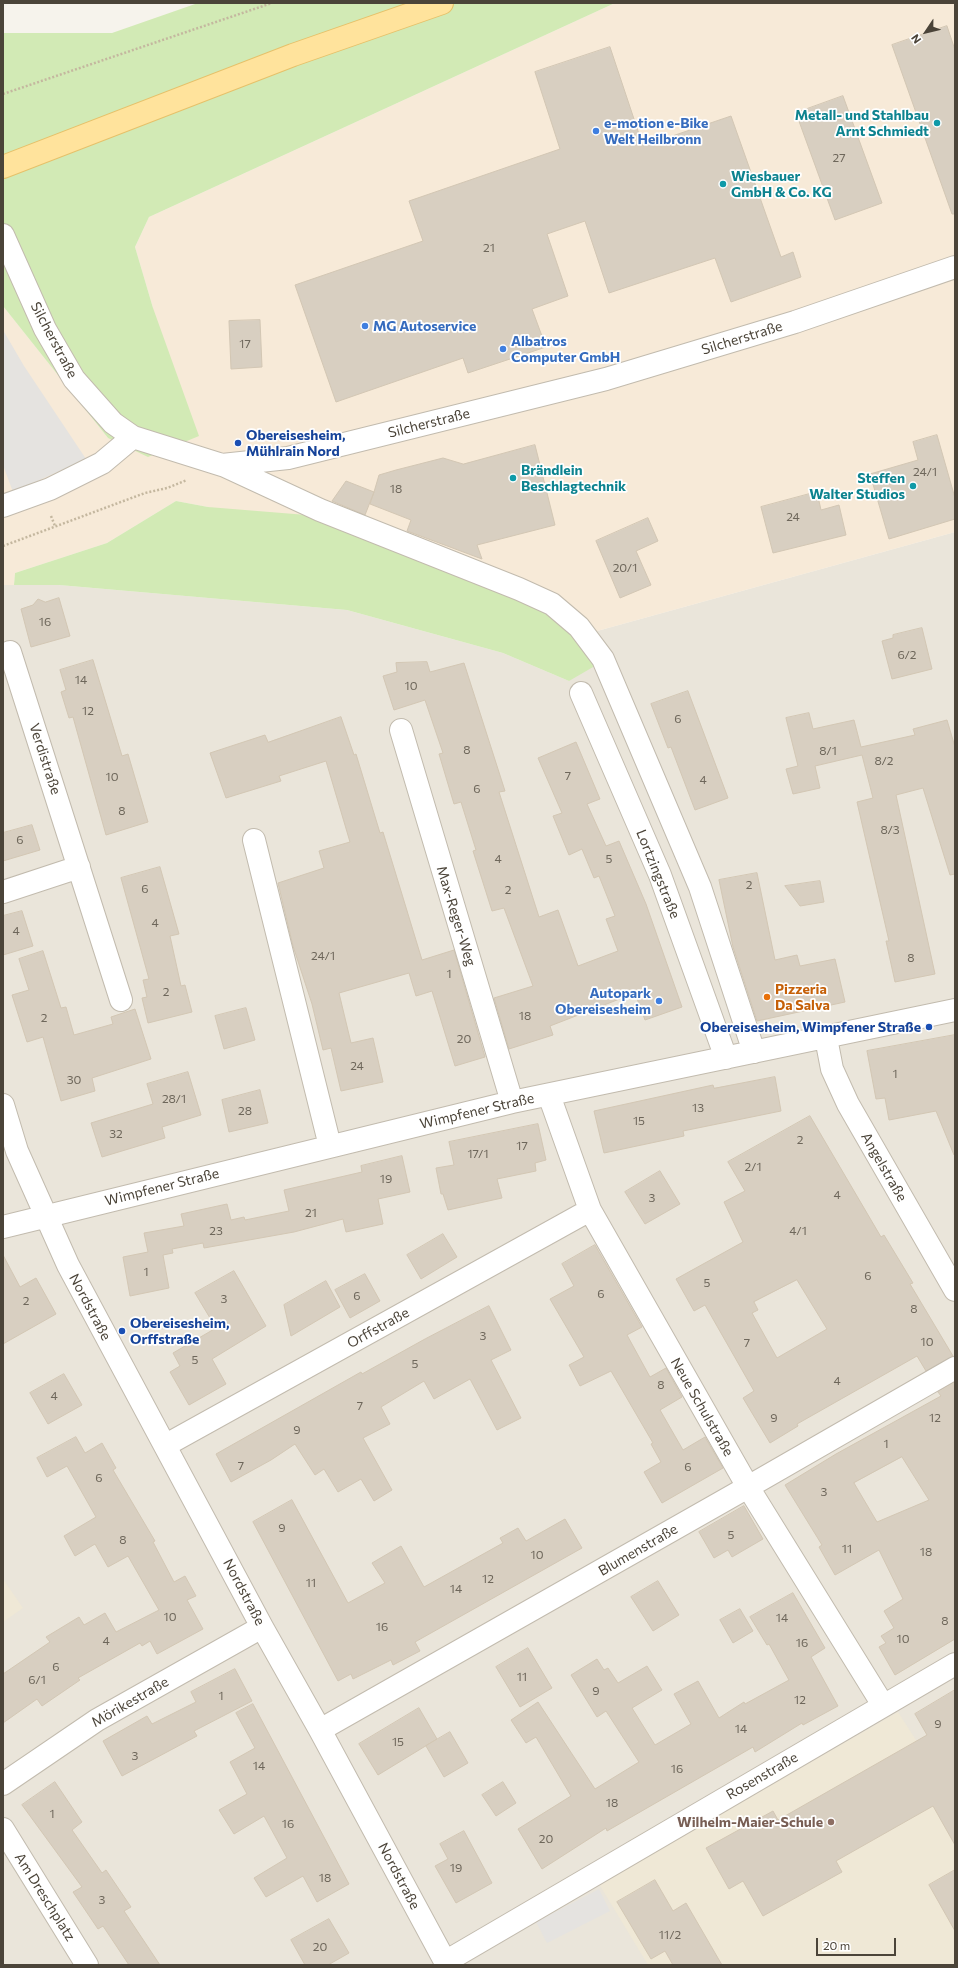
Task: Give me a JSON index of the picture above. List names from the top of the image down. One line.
{"streets":{"street":["Silcherstraße","Verdistraße","Lortzingstraße","Max-Reger-Weg","Wimpfener Straße","Angelstraße","Nordstraße","Orffstraße","Neue Schulstraße","Blumenstraße","Mörikestraße","Rosenstraße","Am Dreschplatz"]},"crossings":[["Lortzingstraße","Wimpfener Straße"],["Max-Reger-Weg","Wimpfener Straße"],["Wimpfener Straße","Angelstraße"],["Wimpfener Straße","Nordstraße"],["Wimpfener Straße","Neue Schulstraße"],["Nordstraße","Orffstraße"],["Nordstraße","Blumenstraße"],["Nordstraße","Mörikestraße"],["Nordstraße","Rosenstraße"],["Orffstraße","Neue Schulstraße"],["Neue Schulstraße","Blumenstraße"],["Neue Schulstraße","Rosenstraße"]],"places":["Metall- und Stahlbau Arnt Schmiedt","e-motion e-Bike Welt Heilbronn","Wiesbauer GmbH & Co. KG","MG Autoservice","Albatros Computer GmbH","Obereisesheim, Mühlrain Nord","Brändlein Beschlagtechnik","Steffen Walter Studios","Pizzeria Da Salva","Autopark Obereisesheim","Obereisesheim, Wimpfener Straße","Obereisesheim, Orffstraße","Wilhelm-Maier-Schule"],"house_numbers":["27","21","17","24/1","18","24","20/1","16","6/2","14","10","12","6","8","8/1","8/2","7","10","4","6","8","8/3","6","4","5","2","6","2","4","4","24/1","8","1","2","18","2","20","24","1","30","28/1","13","28","15","32","2","17","17/1","2/1","19","4","3","21","23","4/1","1","6","5","6","6","3","2","8","3","10","7","5","5","4","8","4","7","9","12","9","1","7","6","6","3","9","5","8","11","18","10","12","11","14","10","14","8","16","10","4","16","6","11","6/1","9","1","12","9","14","15","3","14","16","18","1","16","20","19","18","3","11/2","20"],"scale_bar":"20 m","north":"bottom left"}
